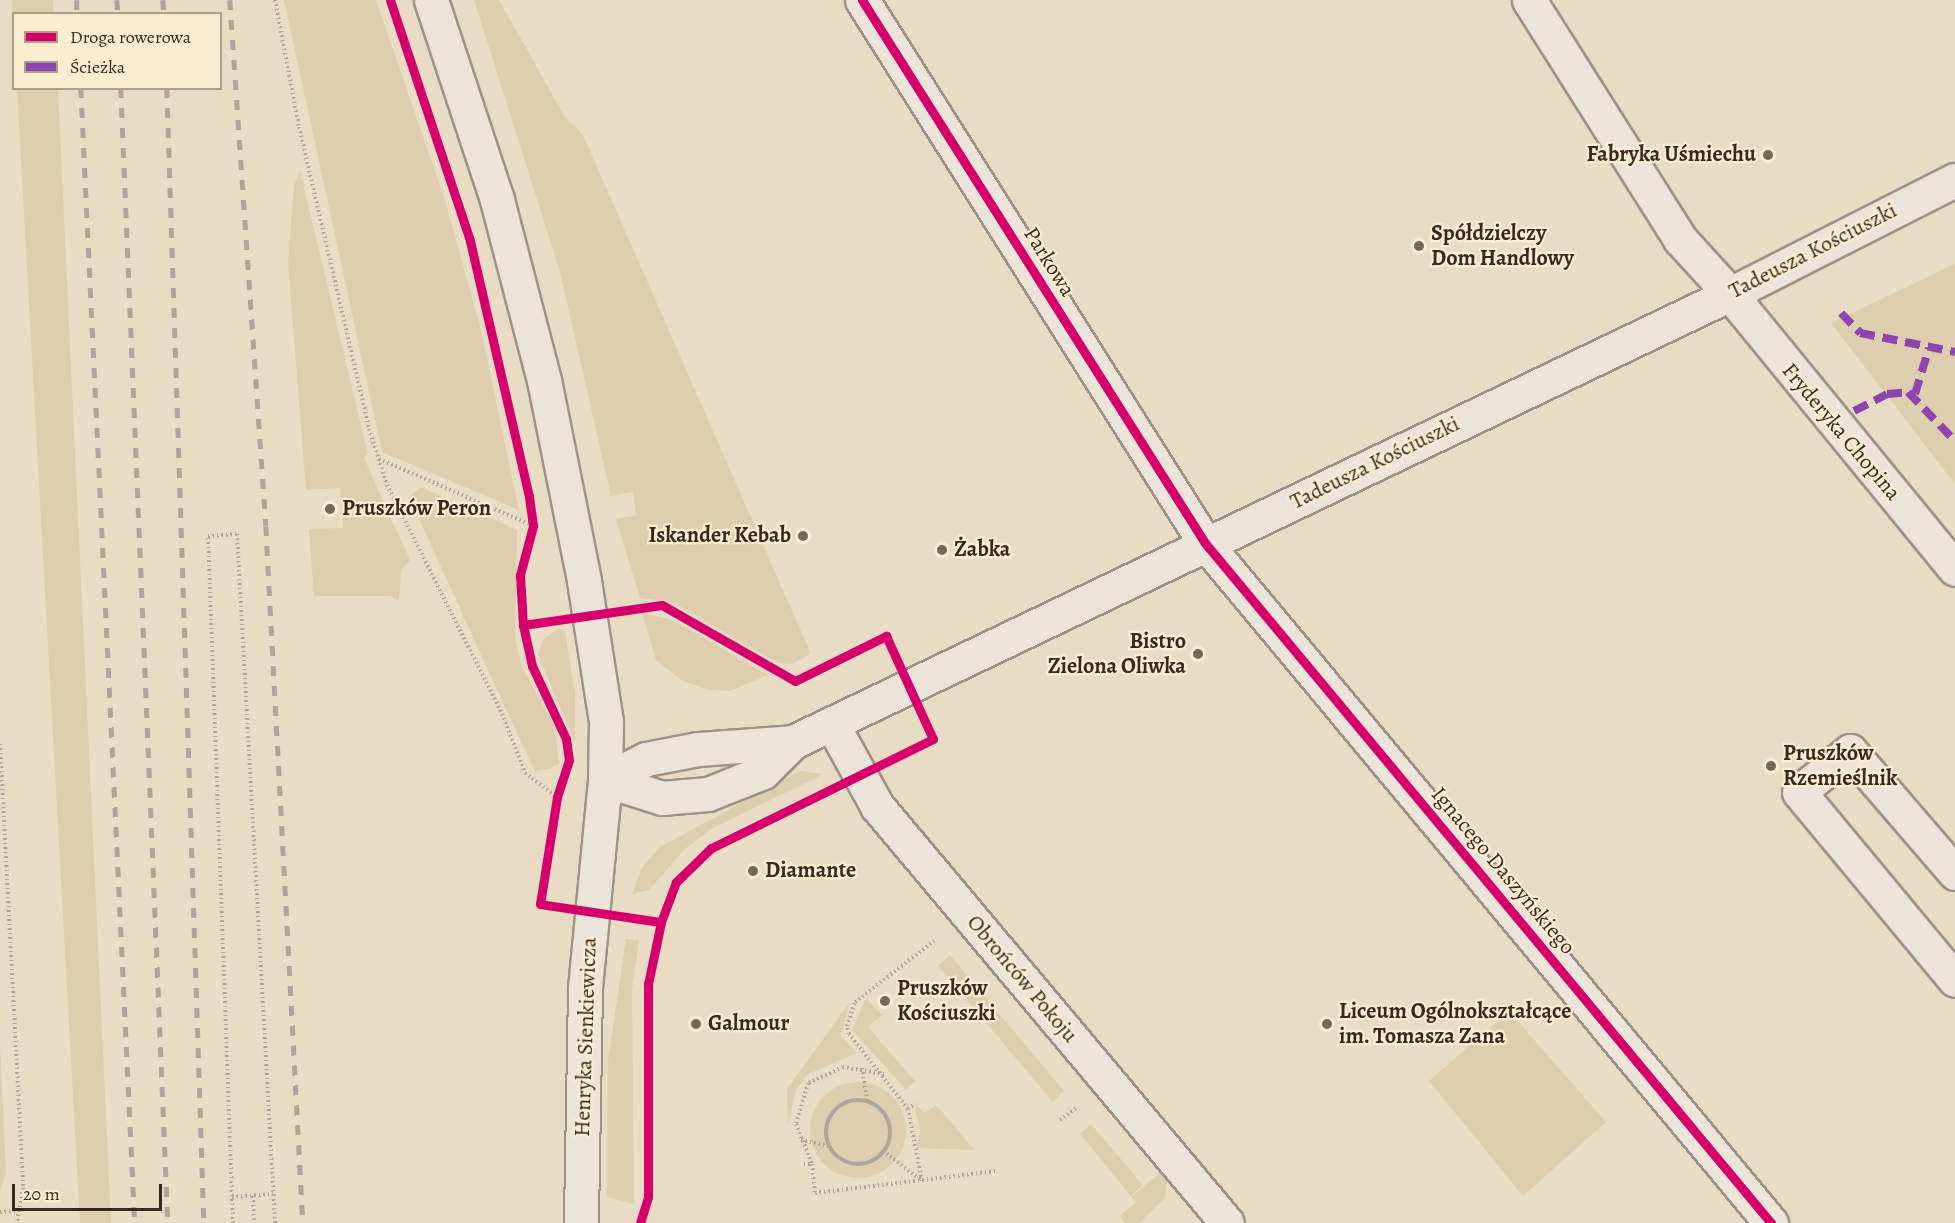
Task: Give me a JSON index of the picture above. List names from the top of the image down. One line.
{"streets":{"street":["Tadeusza Kościuszki","Parkowa","Fryderyka Chopina","Ignacego Daszyńskiego","Obrońców Pokoju","Henryka Sienkiewicza"]},"crossings":[["Tadeusza Kościuszki","Parkowa"],["Tadeusza Kościuszki","Fryderyka Chopina"],["Tadeusza Kościuszki","Ignacego Daszyńskiego"],["Tadeusza Kościuszki","Obrońców Pokoju"],["Tadeusza Kościuszki","Henryka Sienkiewicza"],["Parkowa","Ignacego Daszyńskiego"]],"places":["Fabryka Uśmiechu","Spółdzielczy Dom Handlowy","Pruszków Peron","Iskander Kebab","Żabka","Bistro Zielona Oliwka","Pruszków Rzemieślnik","Diamante","Pruszków Kościuszki","Galmour","Liceum Ogólnokształcące im. Tomasza Zana"],"legend":["Droga rowerowa","Ścieżka"],"scale_bar":"20 m"}
